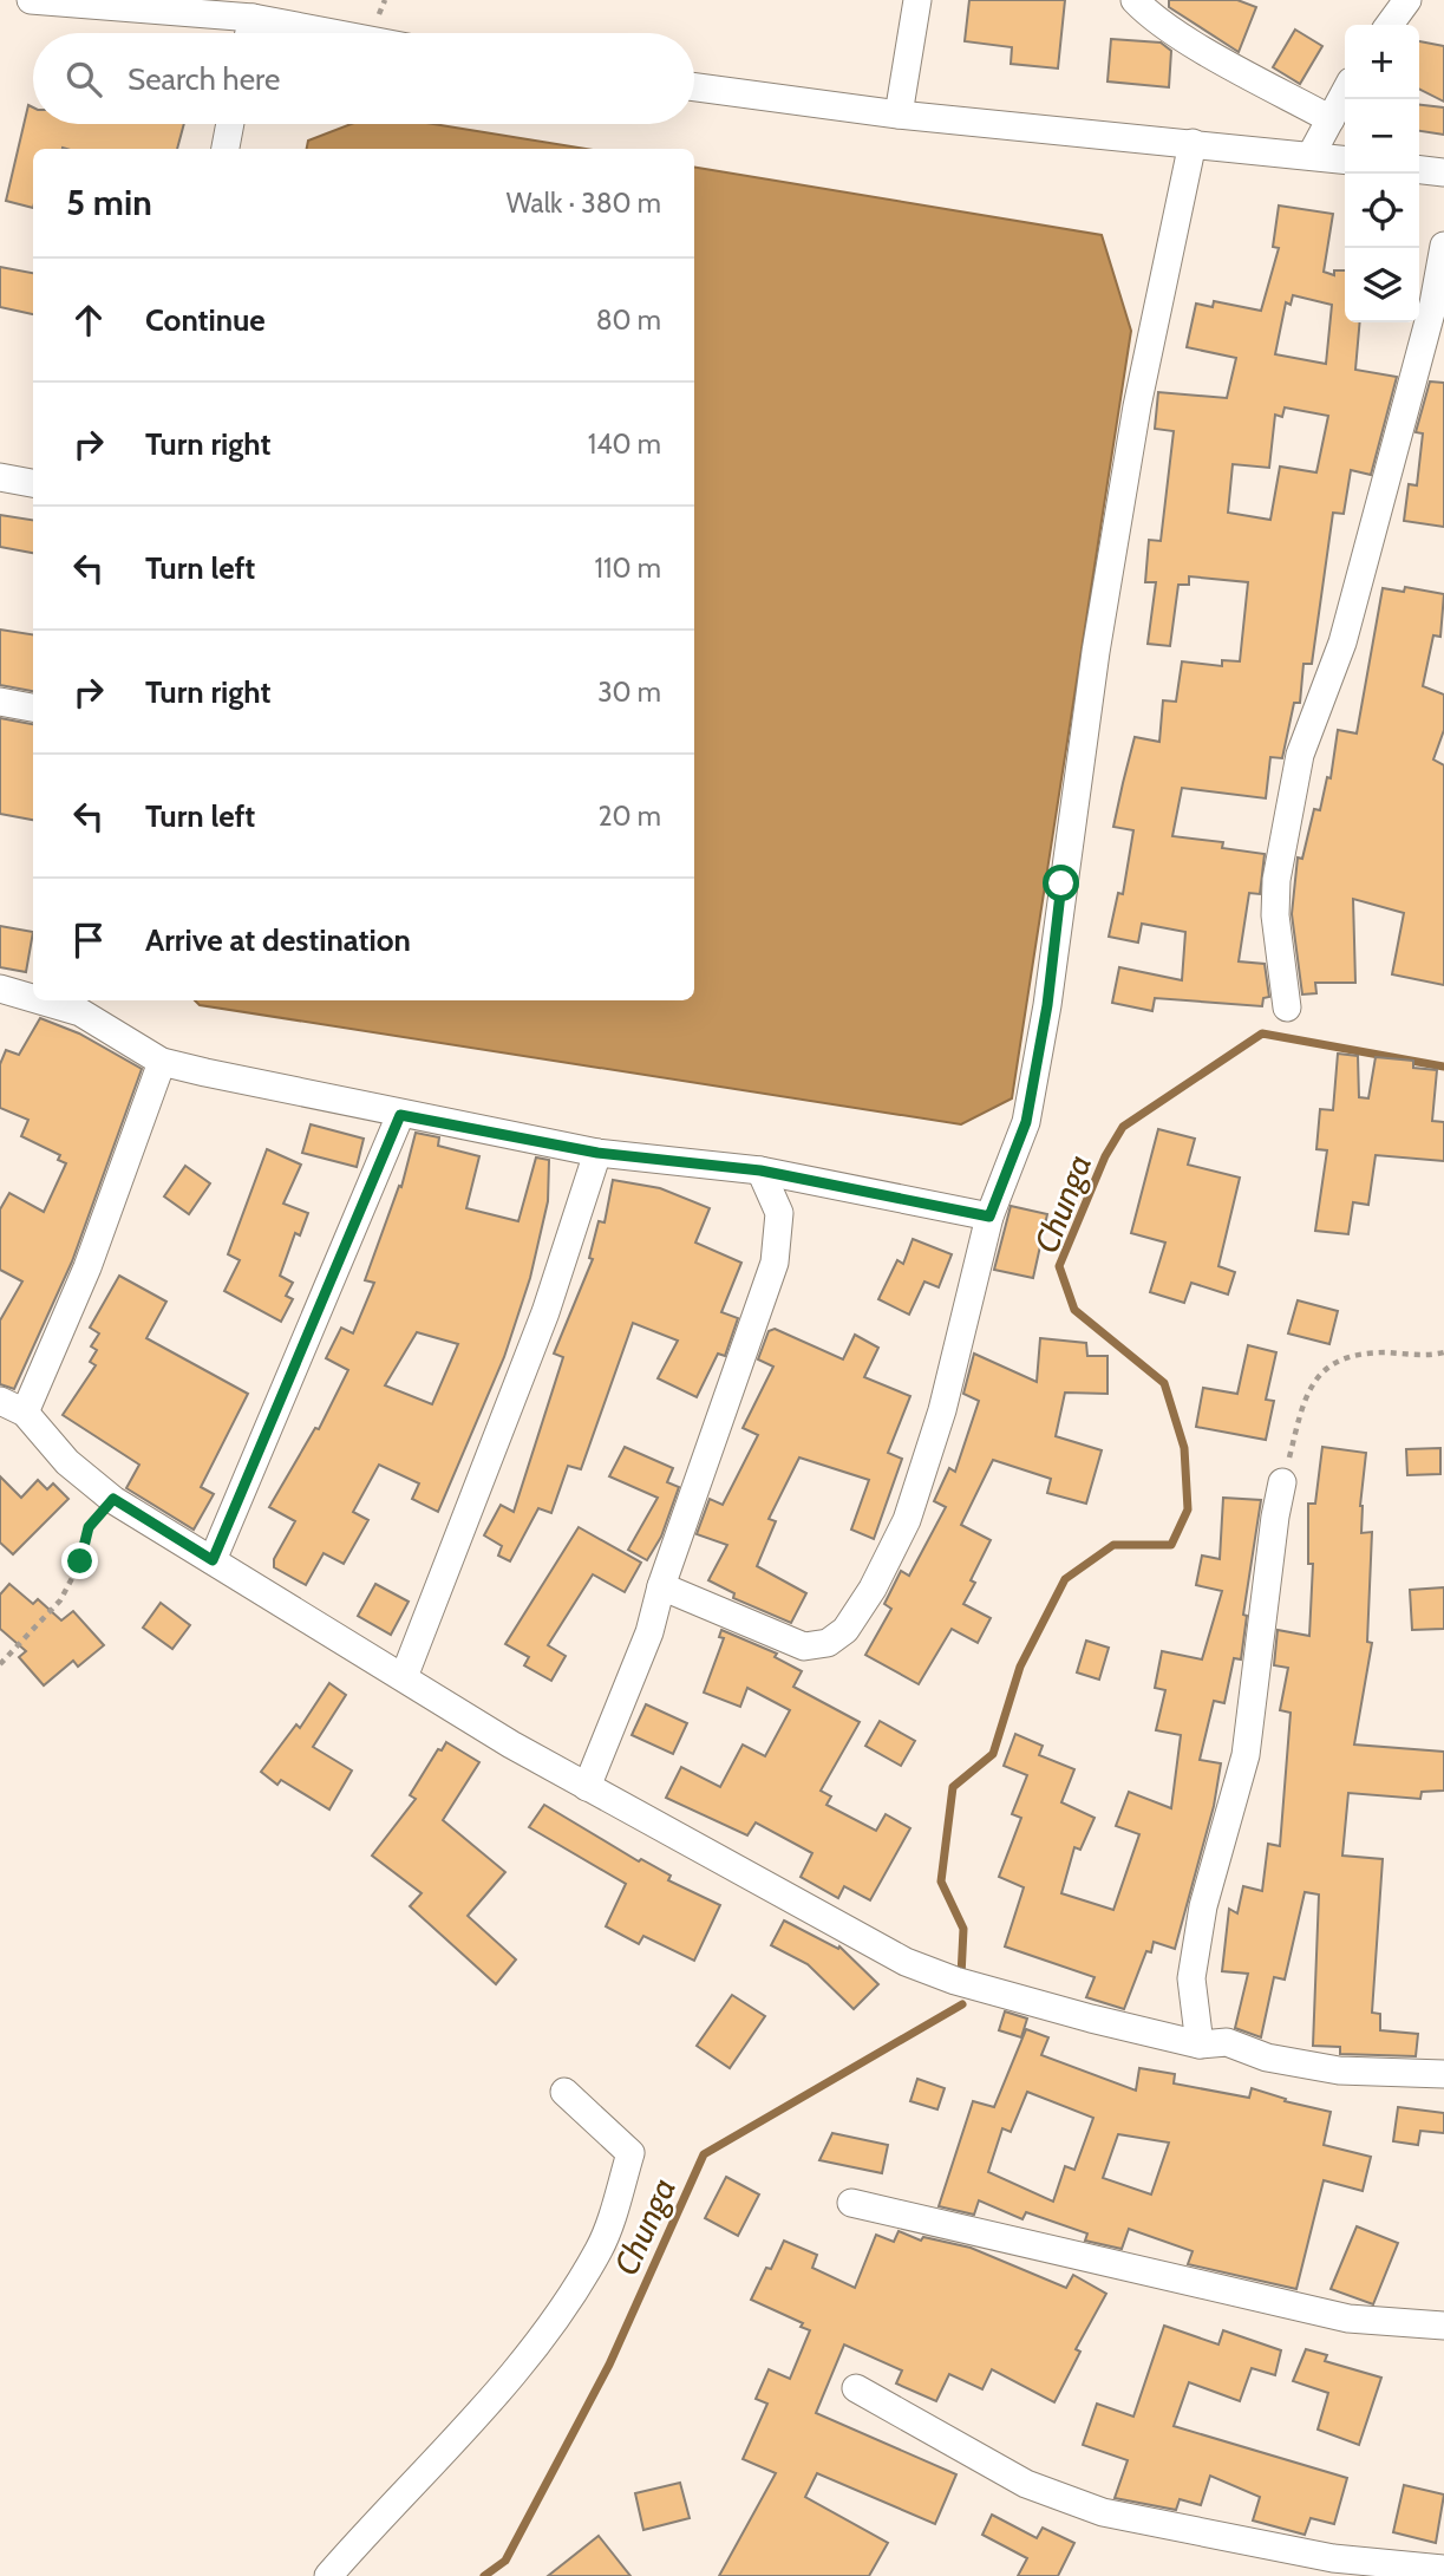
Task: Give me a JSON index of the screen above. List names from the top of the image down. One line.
{"water":["Chunga"],"page":{"map_buttons":["+","−"],"search":"Search here","heading":["5 min","Walk · 380 m"],"list":[["Continue","80 m"],["Turn right","140 m"],["Turn left","110 m"],["Turn right","30 m"],["Turn left","20 m"],"Arrive at destination"]}}
